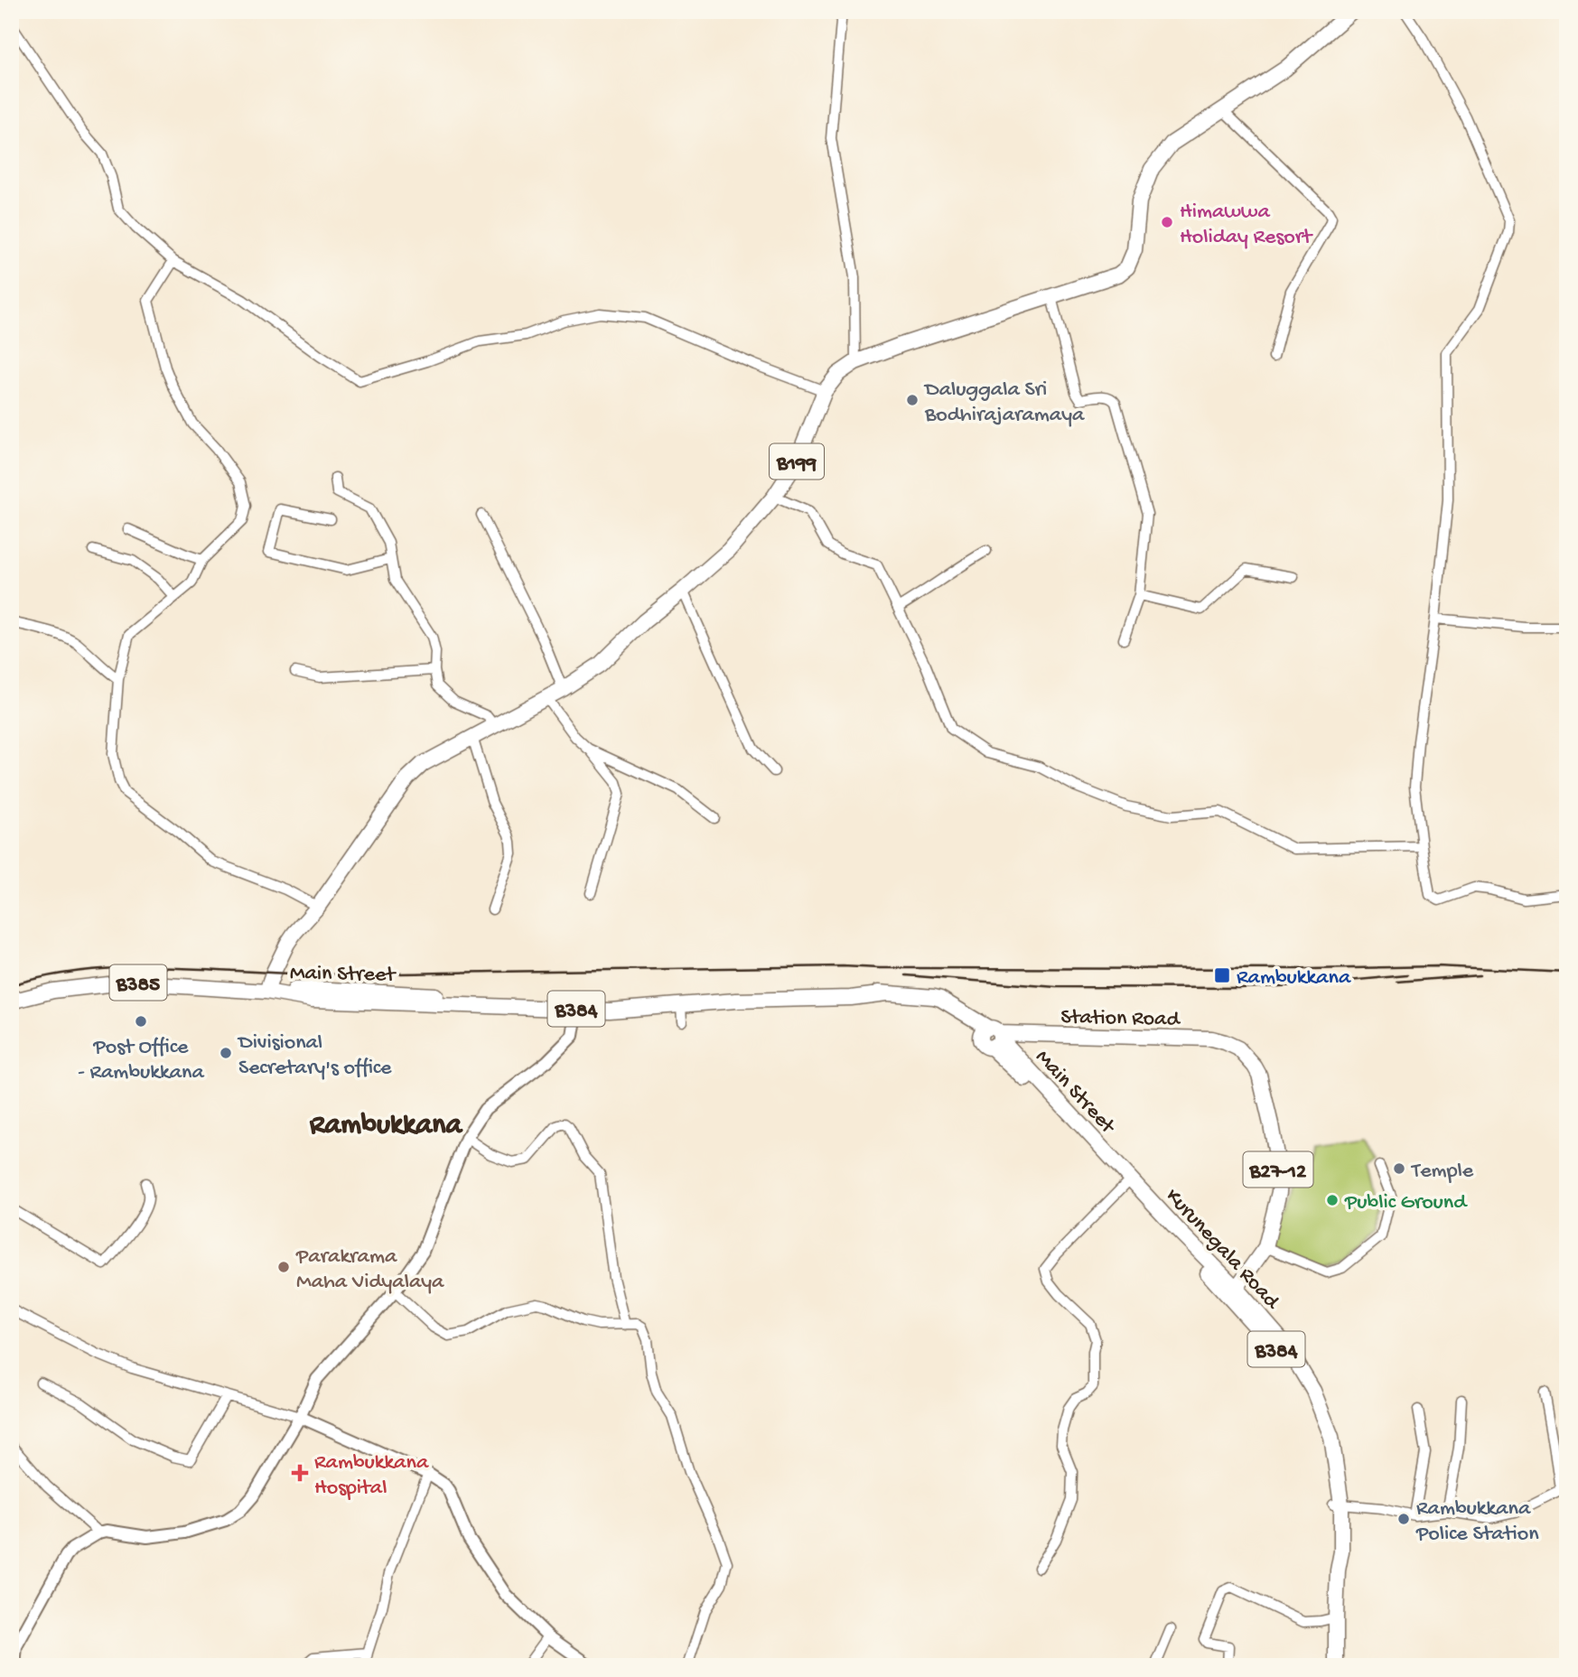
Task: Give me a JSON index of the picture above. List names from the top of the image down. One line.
{"streets":{"main road":["B199","Main Street","B385","B384","Station Road","B27-12","Kurunegala Road"]},"crossings":[["B199","Main Street"],["B199","B385"],["Main Street","B385"],["Main Street","Station Road"],["Main Street","Kurunegala Road"],["Station Road","B27-12"],["B27-12","Kurunegala Road"]],"districts":["Rambukkana"],"places":{"other":["Himawwa Holiday Resort","Daluggala Sri Bodhirajaramaya","Post Office - Rambukkana","Divisional Secretary's office","Temple","Public Ground","Parakrama Maha Vidyalaya","Rambukkana Police Station"],"transit":["Rambukkana"],"health":["Rambukkana Hospital"]}}
